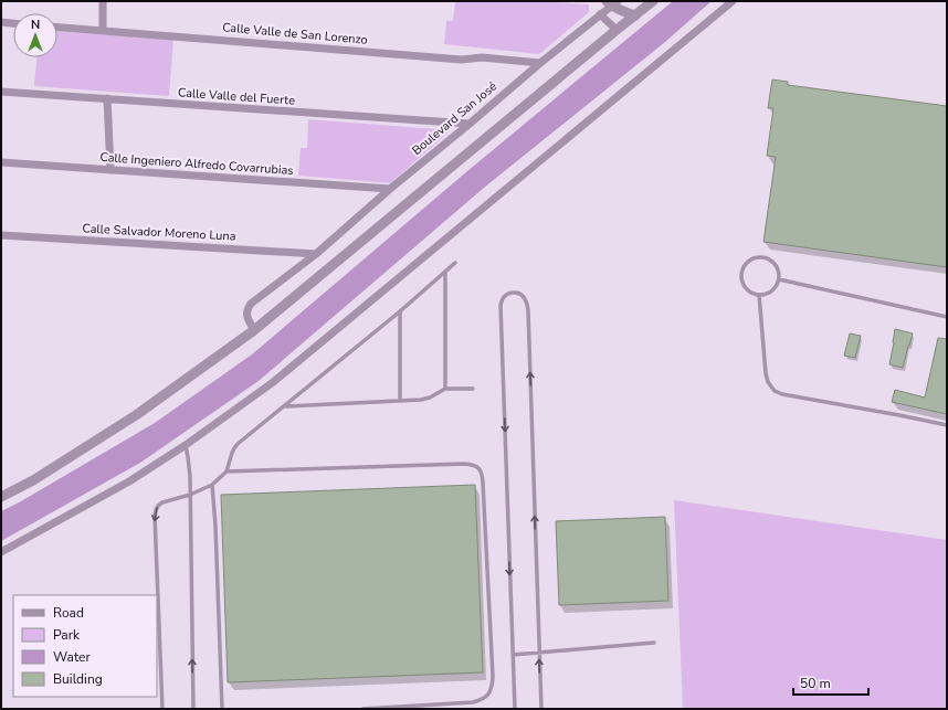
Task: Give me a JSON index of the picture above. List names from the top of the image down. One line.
{"streets":{"street":["Calle Valle de San Lorenzo","Calle Valle del Fuerte","Boulevard San José","Calle Ingeniero Alfredo Covarrubias","Calle Salvador Moreno Luna"]},"crossings":[["Calle Valle de San Lorenzo","Boulevard San José"],["Calle Valle del Fuerte","Boulevard San José"],["Boulevard San José","Calle Ingeniero Alfredo Covarrubias"],["Boulevard San José","Calle Salvador Moreno Luna"]],"legend":["Road","Park","Water","Building"],"scale_bar":"50 m","north":"top"}
